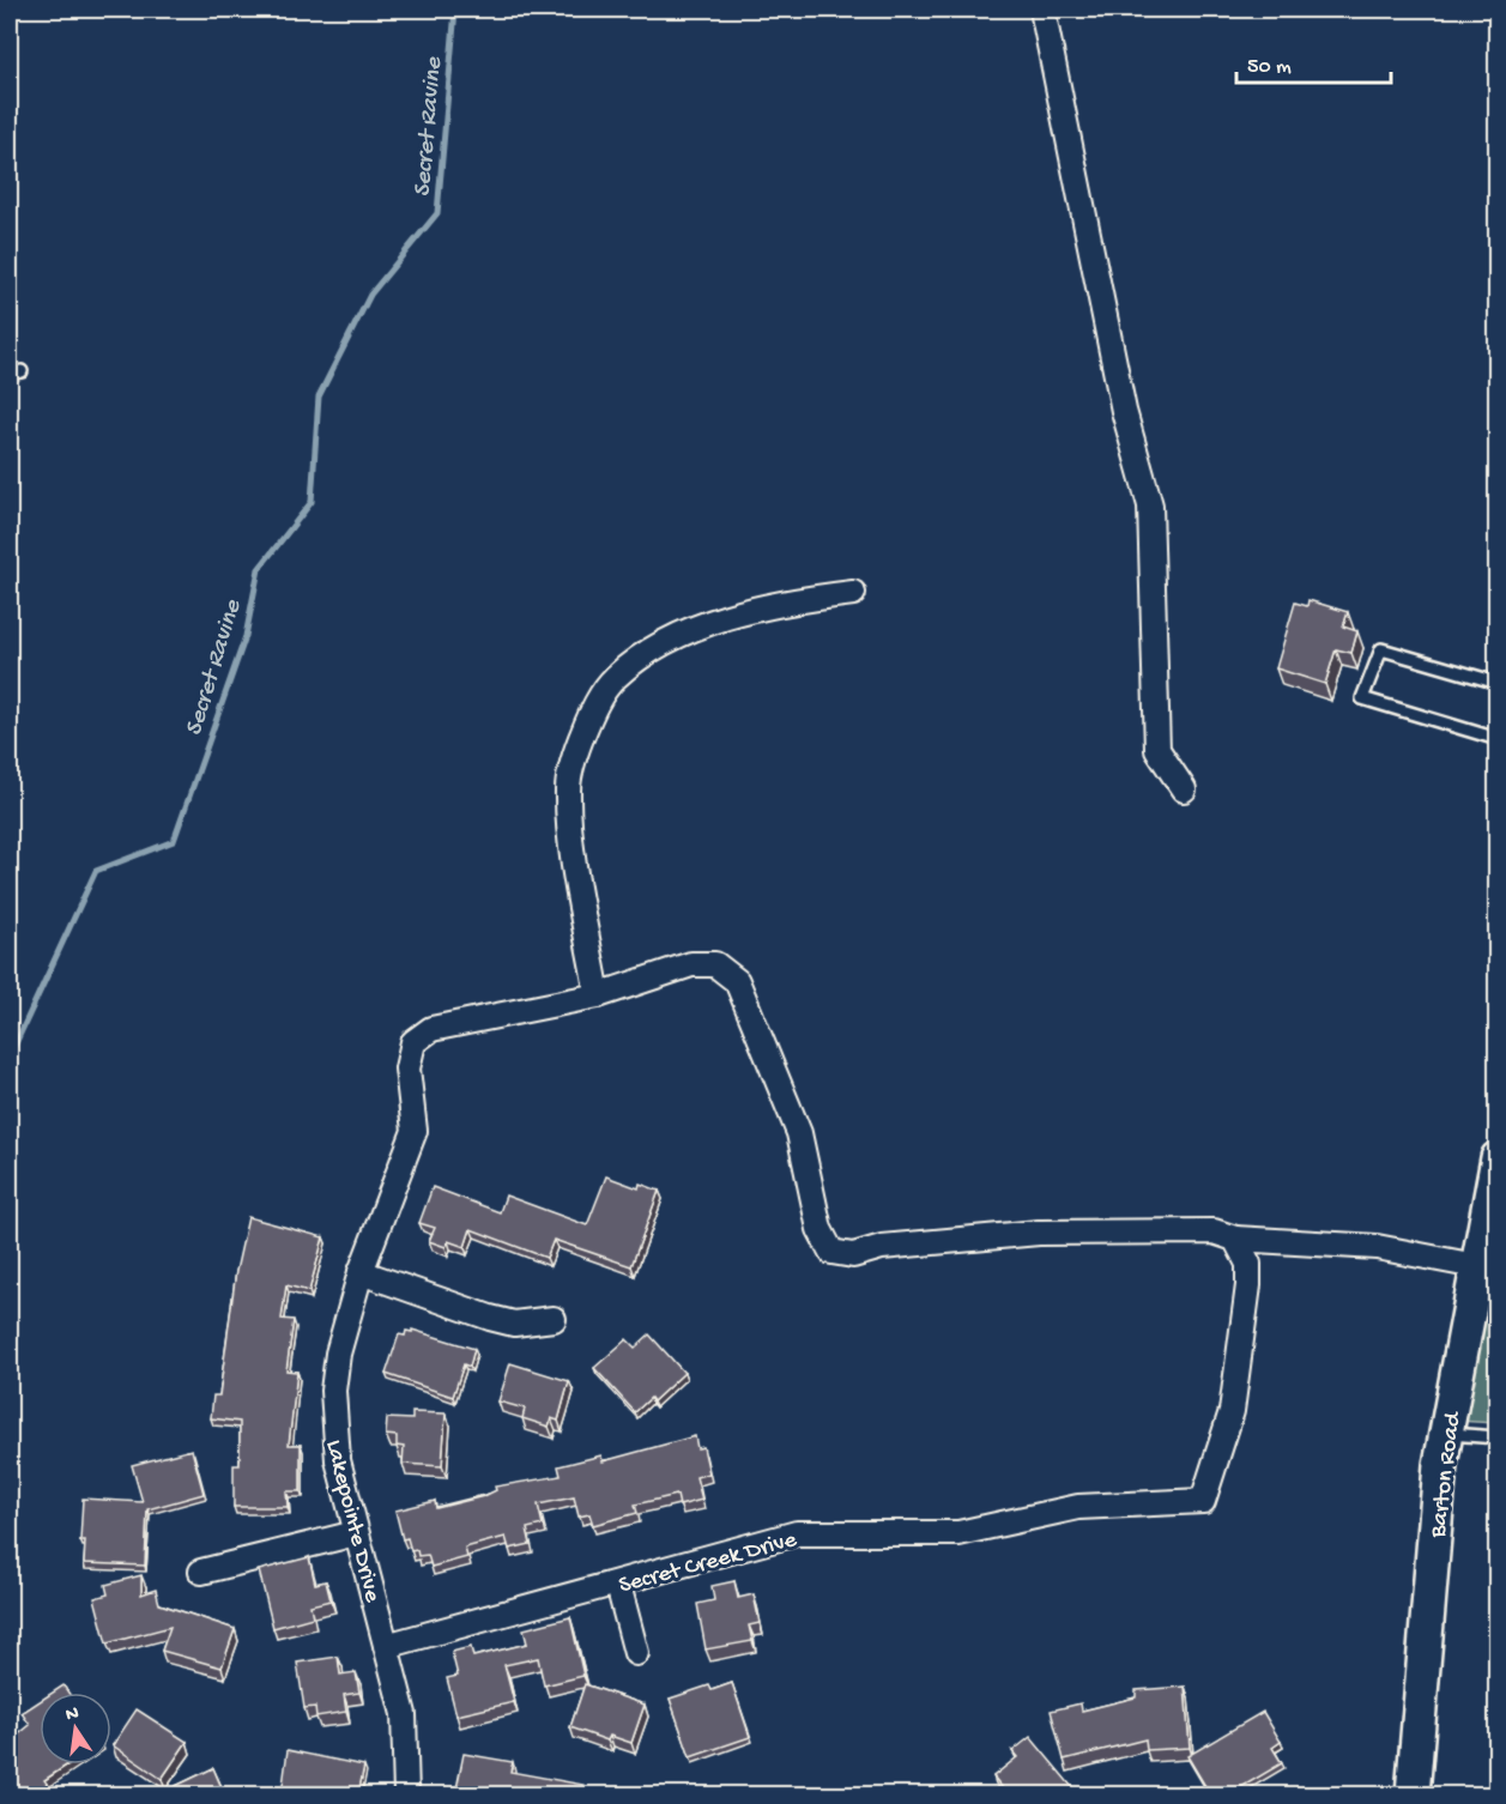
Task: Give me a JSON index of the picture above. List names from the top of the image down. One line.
{"streets":{"street":["Barton Road","Lakepointe Drive","Secret Creek Drive"]},"crossings":[["Lakepointe Drive","Secret Creek Drive"]],"water":["Secret Ravine"],"scale_bar":"50 m","north":"top"}
